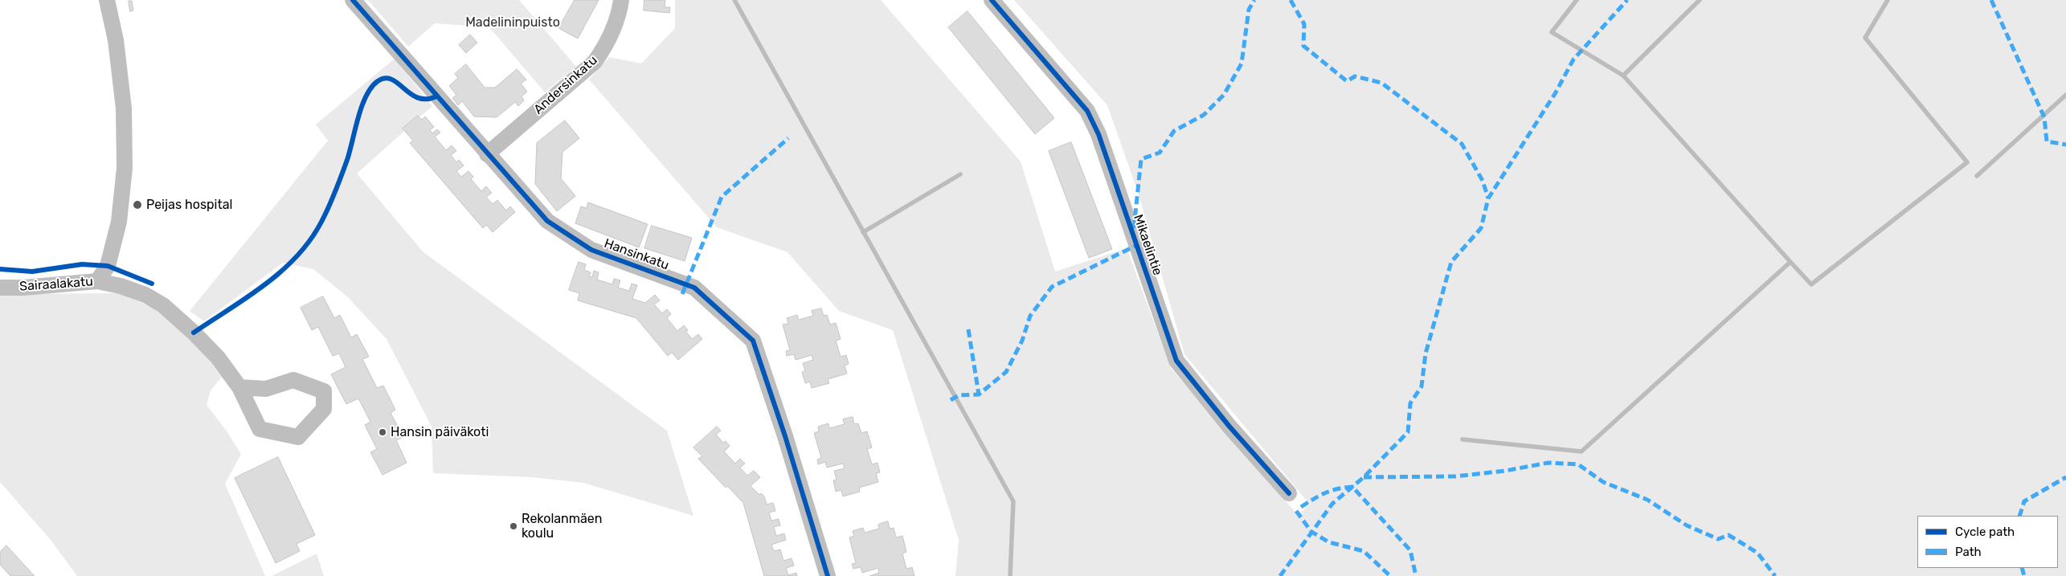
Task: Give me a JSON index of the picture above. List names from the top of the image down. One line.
{"streets":{"street":["Andersinkatu","Mikaelintie","Hansinkatu","Sairaalakatu"]},"crossings":[["Andersinkatu","Hansinkatu"]],"parks":["Madelininpuisto"],"places":["Peijas hospital","Hansin päiväkoti","Rekolanmäen koulu"],"legend":["Cycle path","Path"]}
